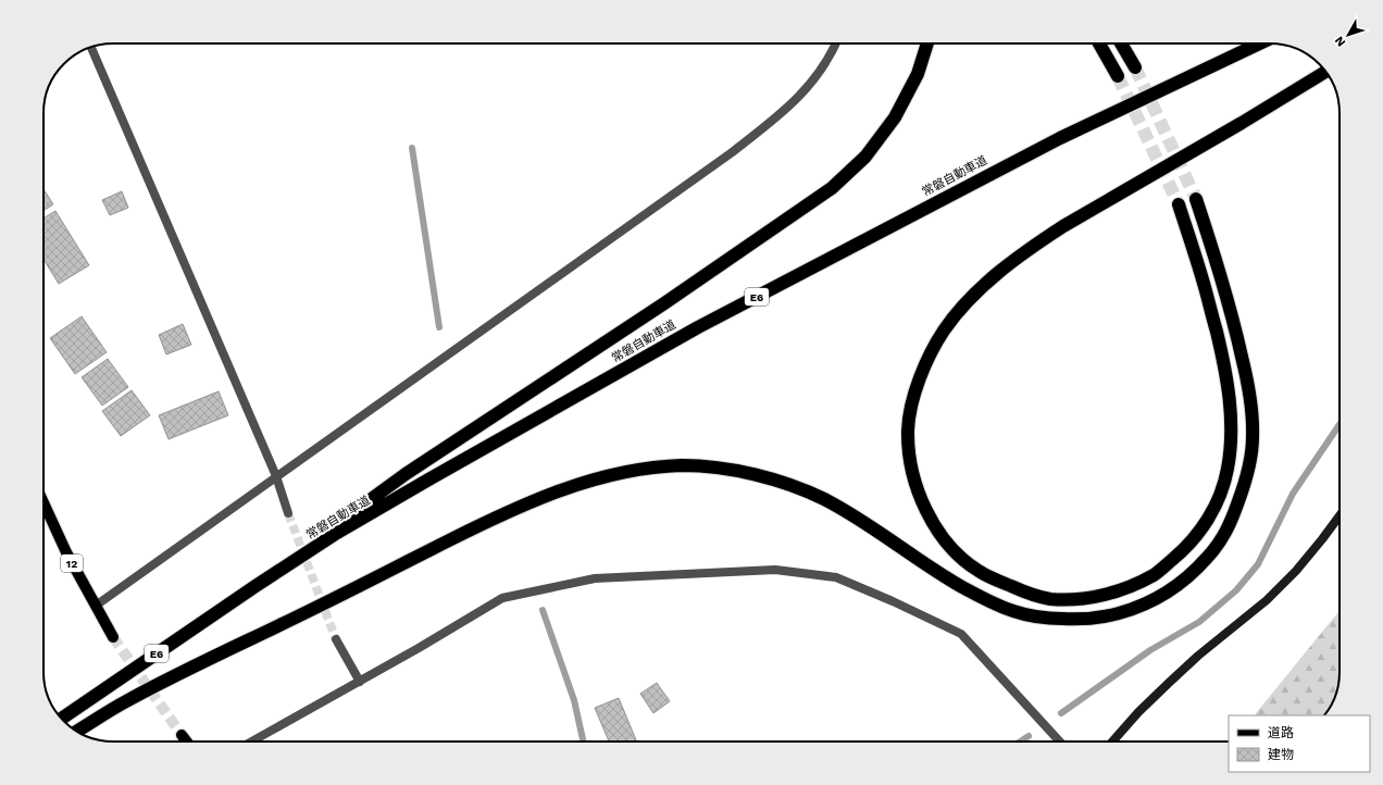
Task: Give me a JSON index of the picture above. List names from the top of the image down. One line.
{"streets":{"highway":["常磐自動車道","E6"],"main road":["12"]},"legend":["道路","建物"],"north":"bottom left"}
